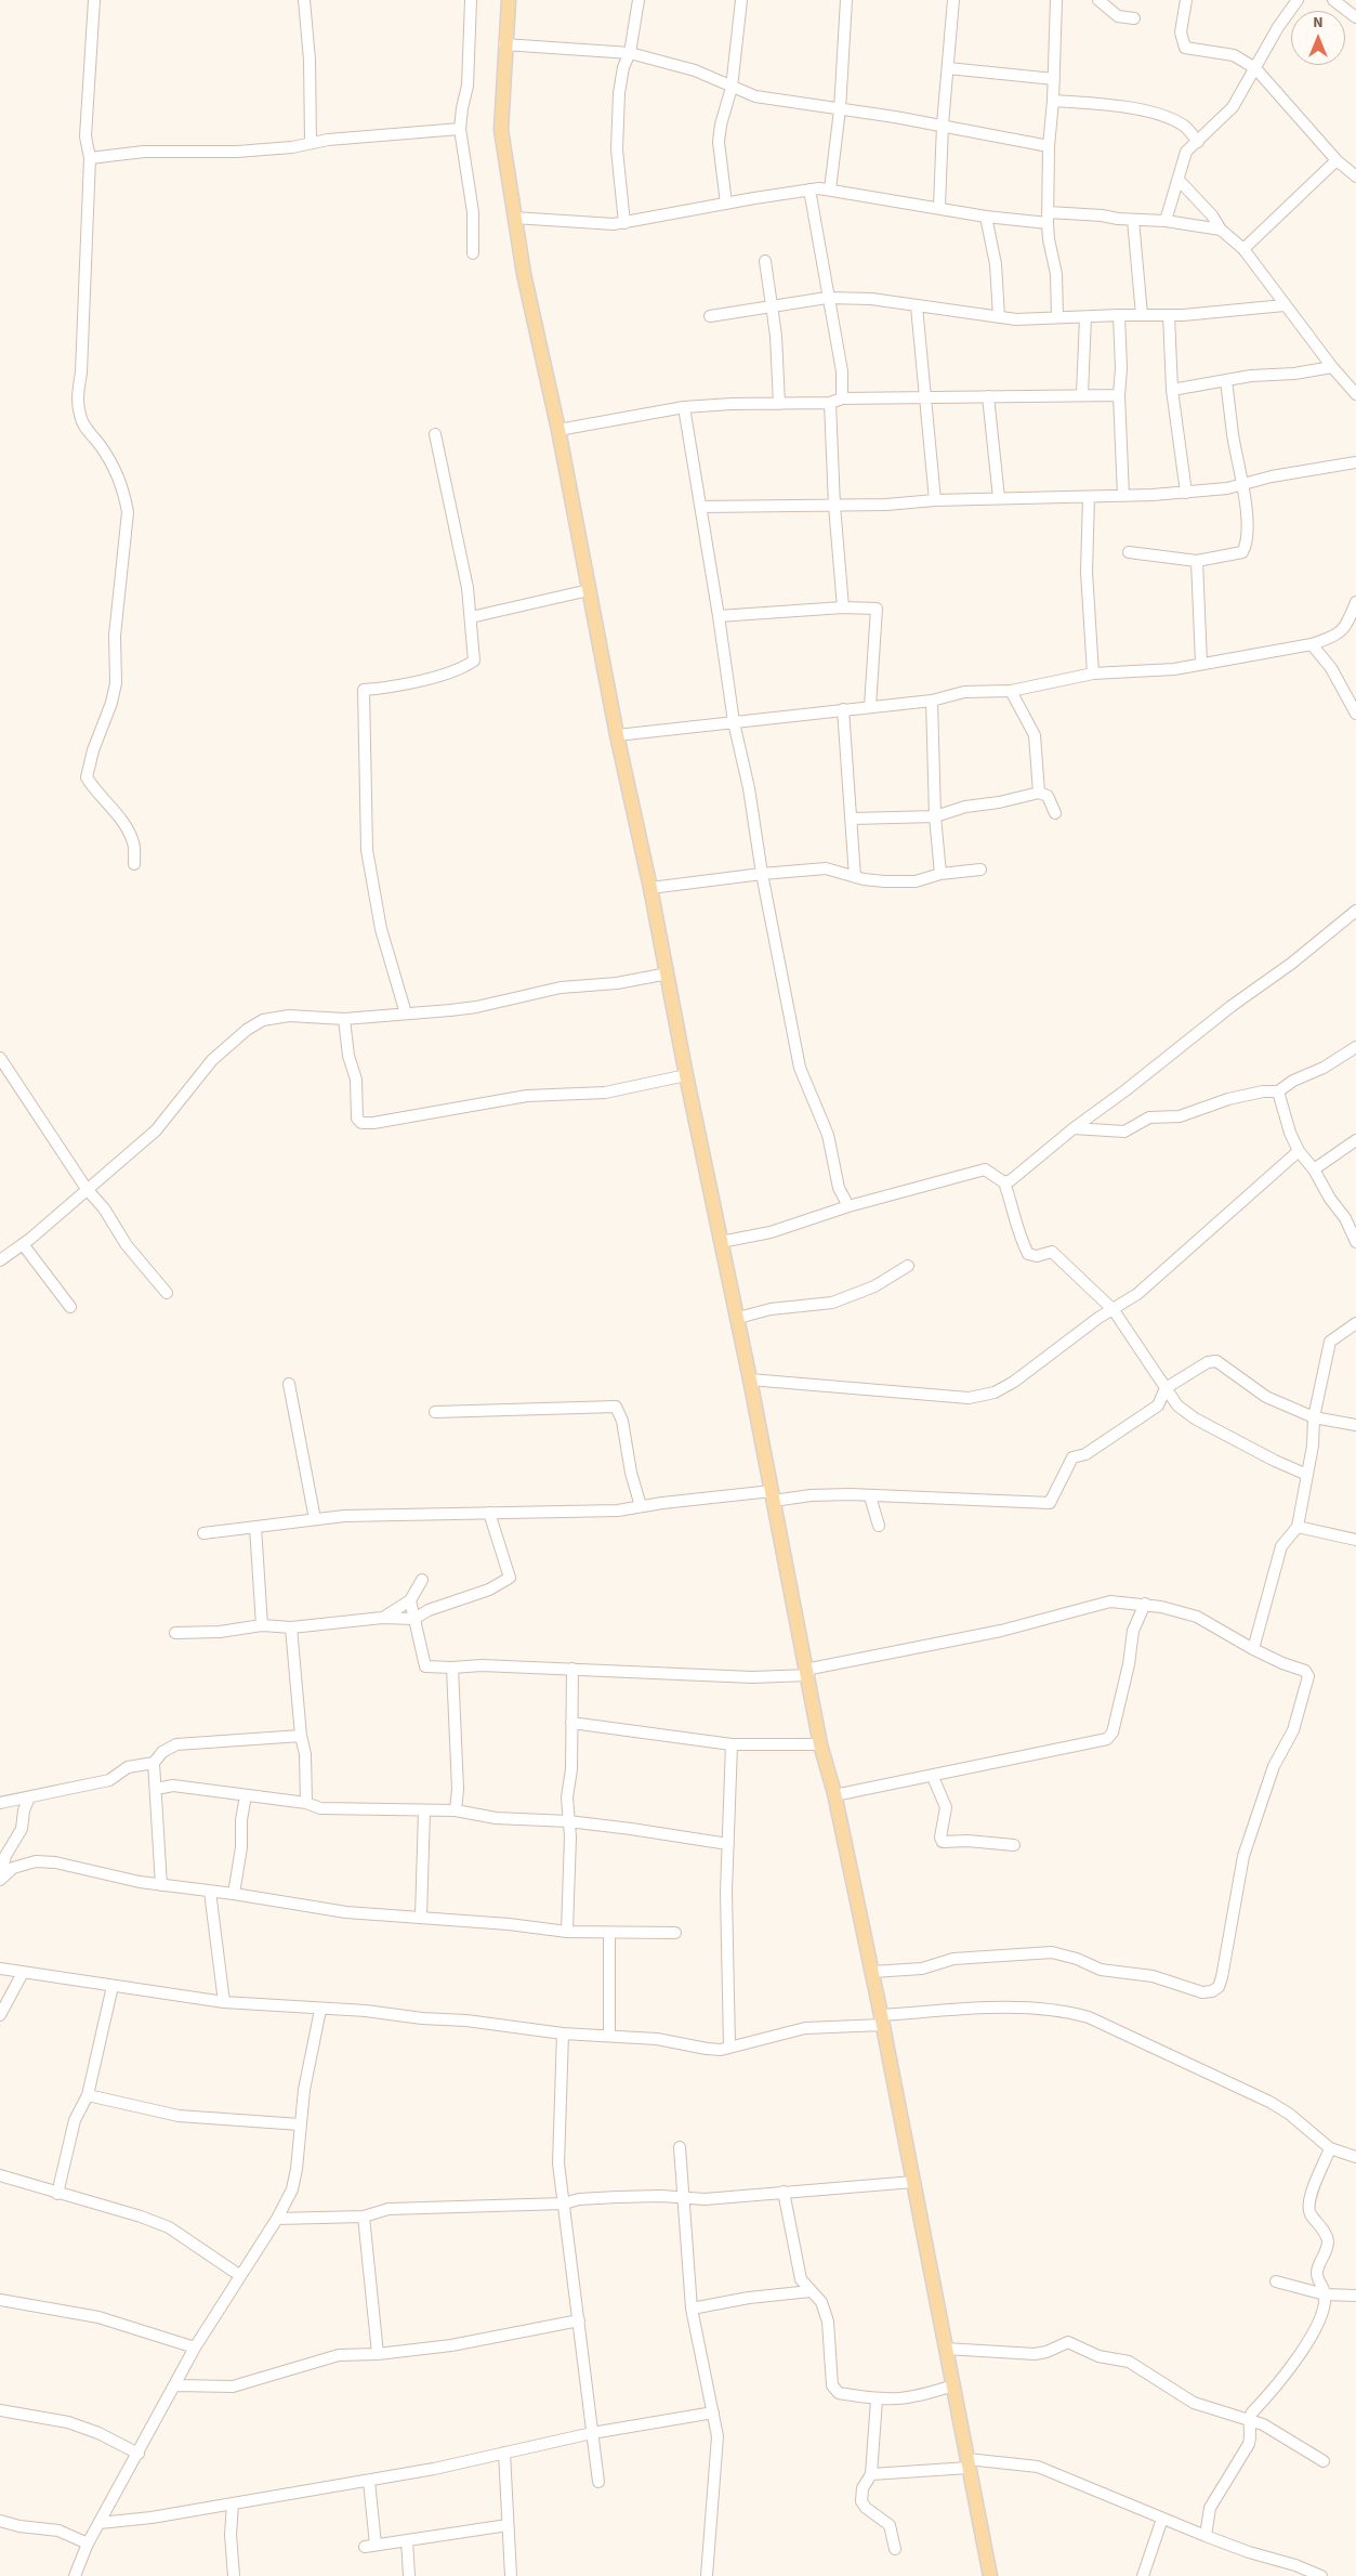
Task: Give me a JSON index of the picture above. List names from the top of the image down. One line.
{"north":"top"}
